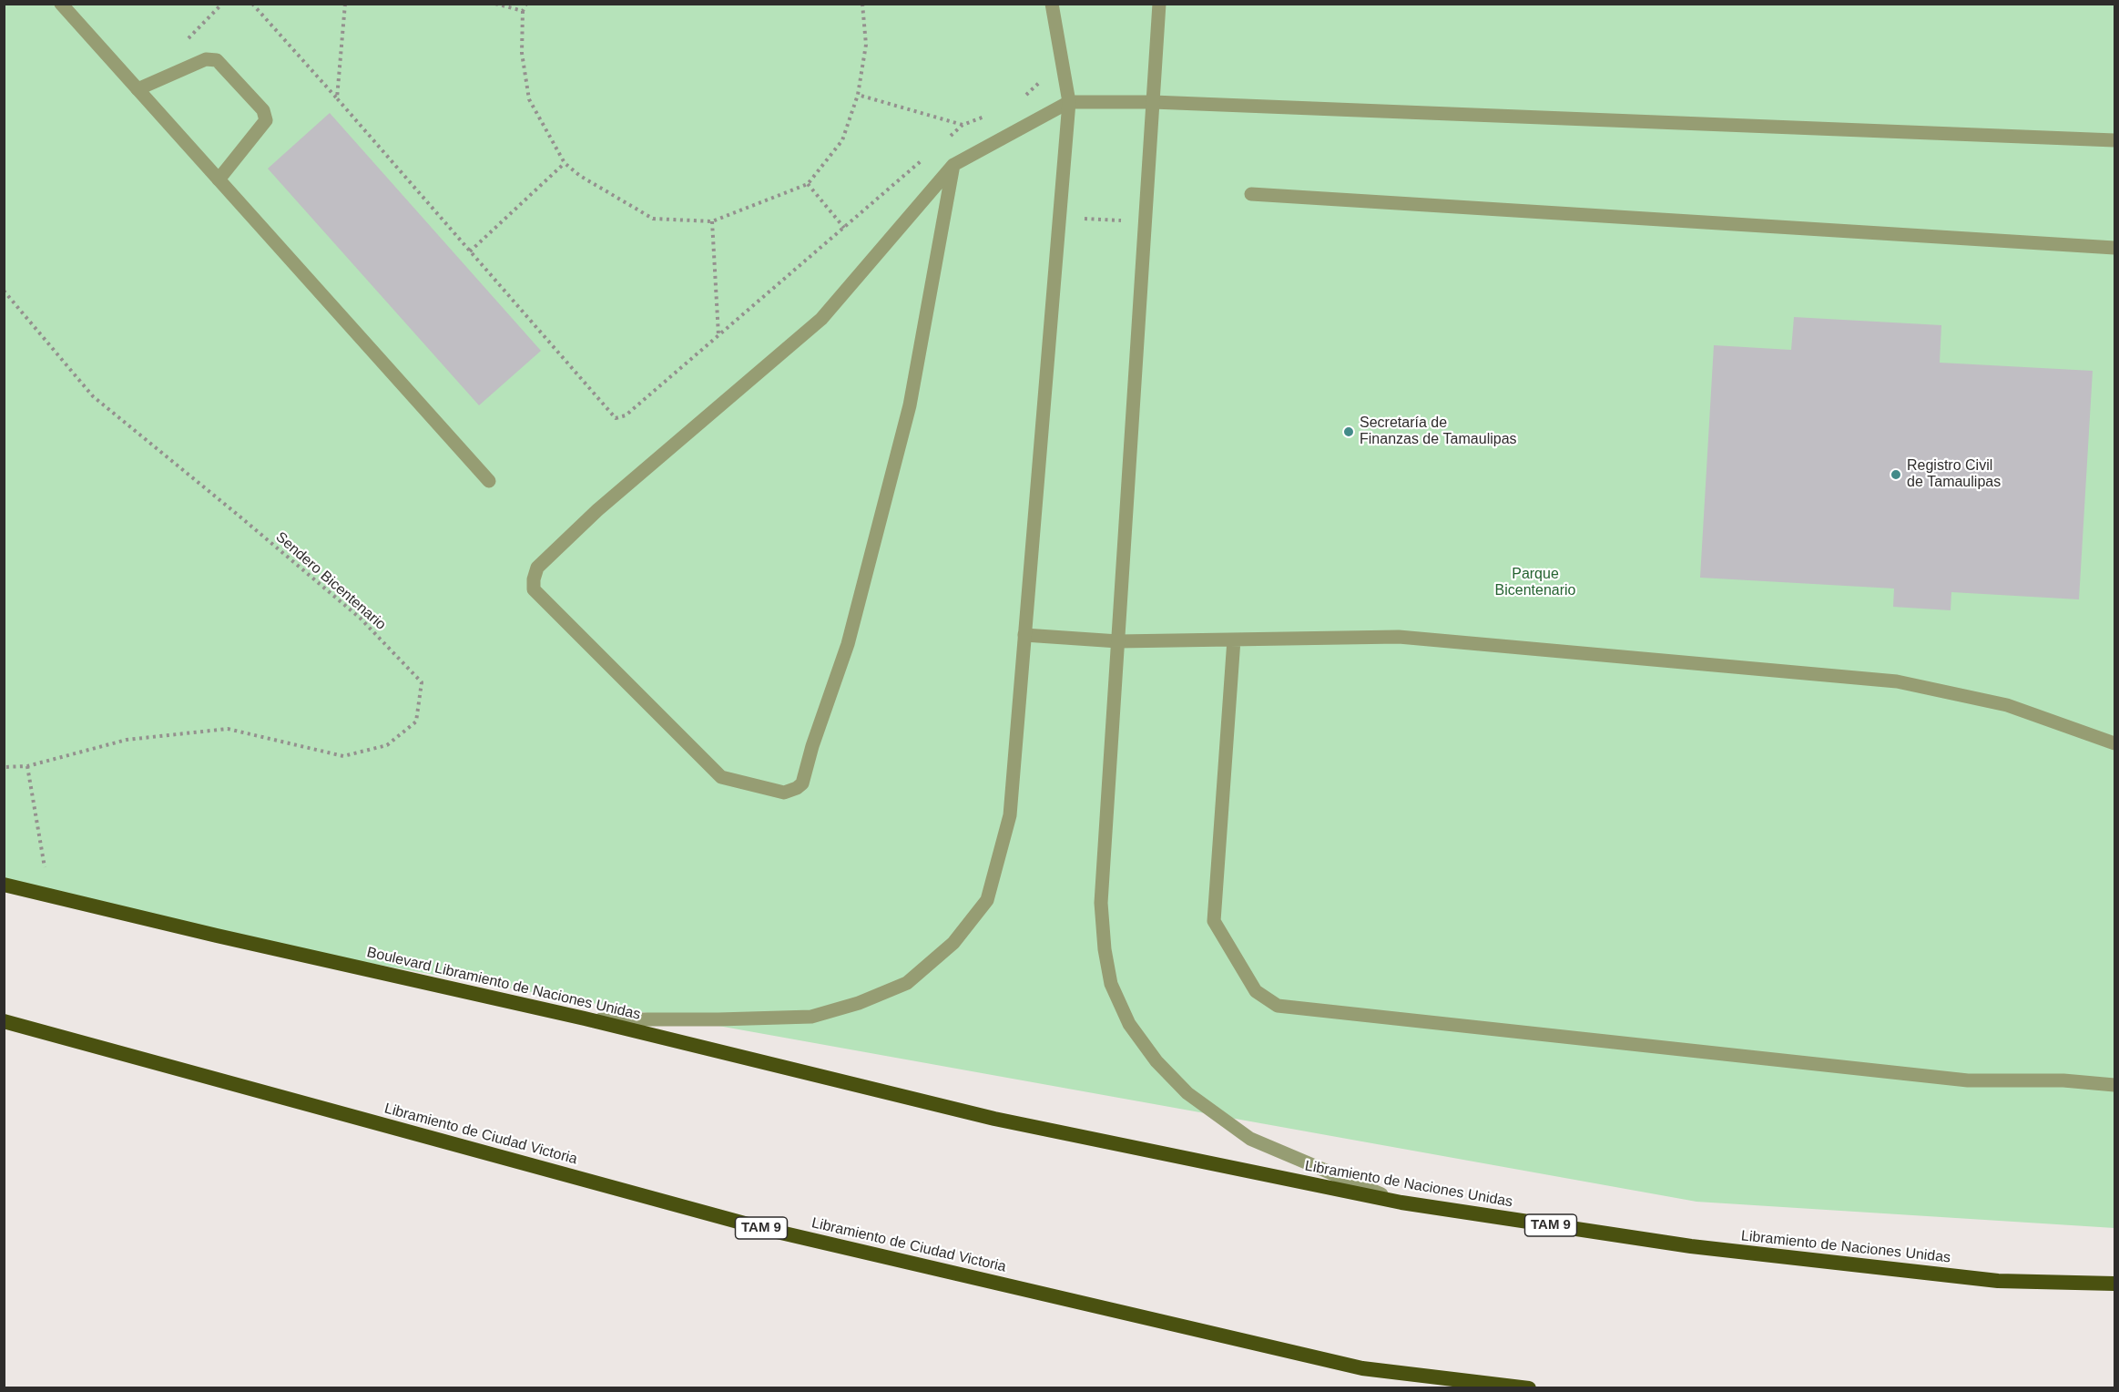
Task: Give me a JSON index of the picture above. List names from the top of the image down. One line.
{"streets":{"highway":["Boulevard Libramiento de Naciones Unidas","Libramiento de Ciudad Victoria","Libramiento de Naciones Unidas","TAM 9"],"path":["Sendero Bicentenario"]},"crossings":[["Boulevard Libramiento de Naciones Unidas","Libramiento de Naciones Unidas"]],"parks":["Parque Bicentenario"],"places":["Secretaría de Finanzas de Tamaulipas","Registro Civil de Tamaulipas"]}
